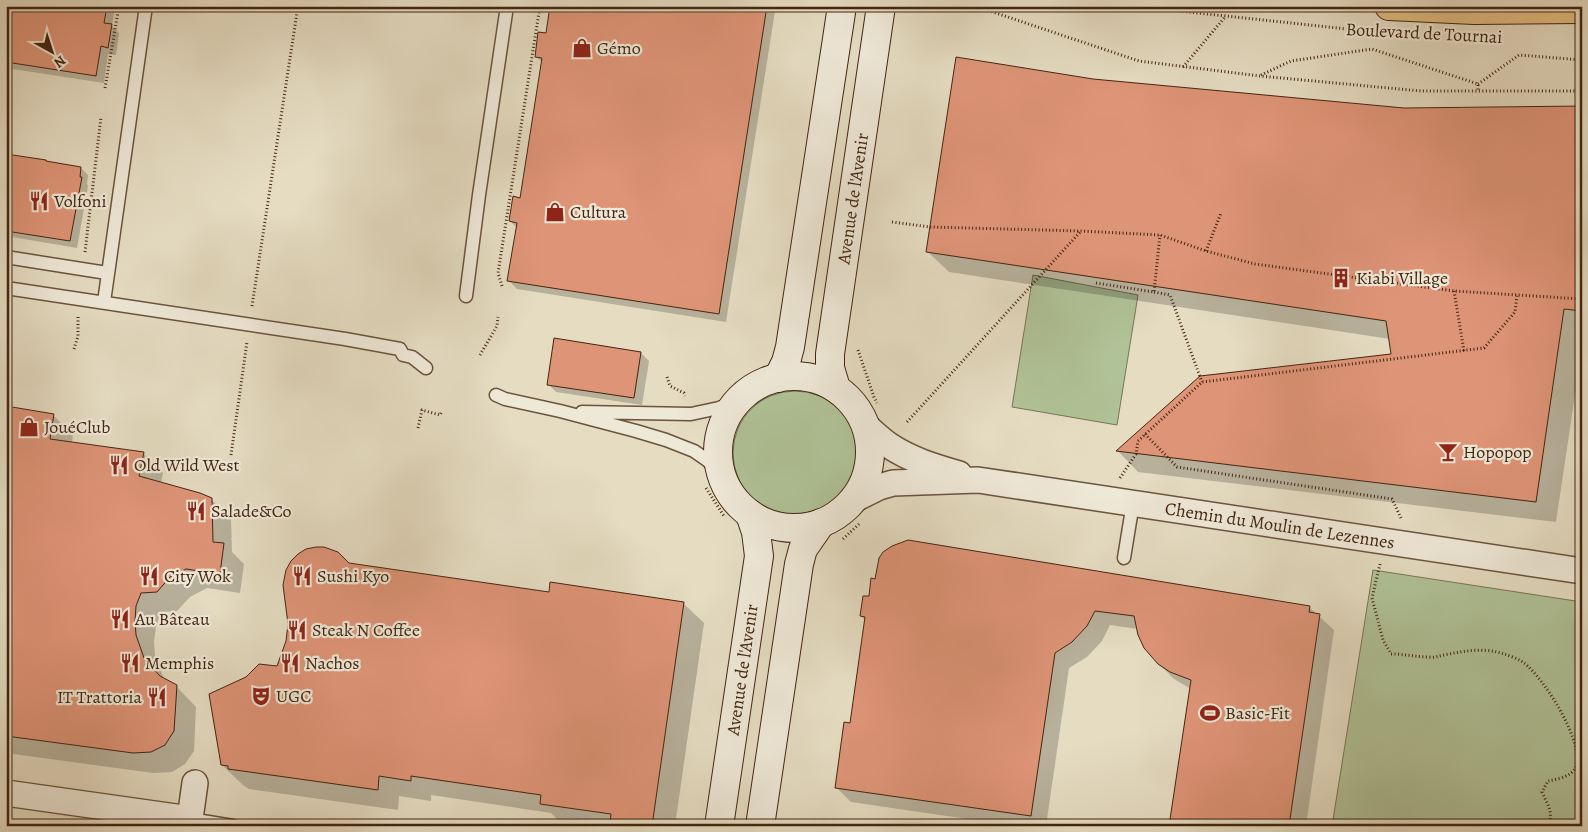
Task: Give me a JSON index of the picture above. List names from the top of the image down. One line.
{"streets":{"main road":["Boulevard de Tournai","Avenue de l'Avenir"],"street":["Chemin du Moulin de Lezennes"]},"crossings":[["Avenue de l'Avenir","Chemin du Moulin de Lezennes"]],"places":{"shop":["Gémo","Cultura","JouéClub"],"restaurant":["Volfoni","Old Wild West","Salade&Co","City Wok","Sushi Kyo","Au Bâteau","Steak N Coffee","Memphis","Nachos","IT Trattoria"],"building":["Kiabi Village"],"bar":["Hopopop"],"theatre":["UGC"],"sports":["Basic-Fit"]},"north":"bottom right"}
